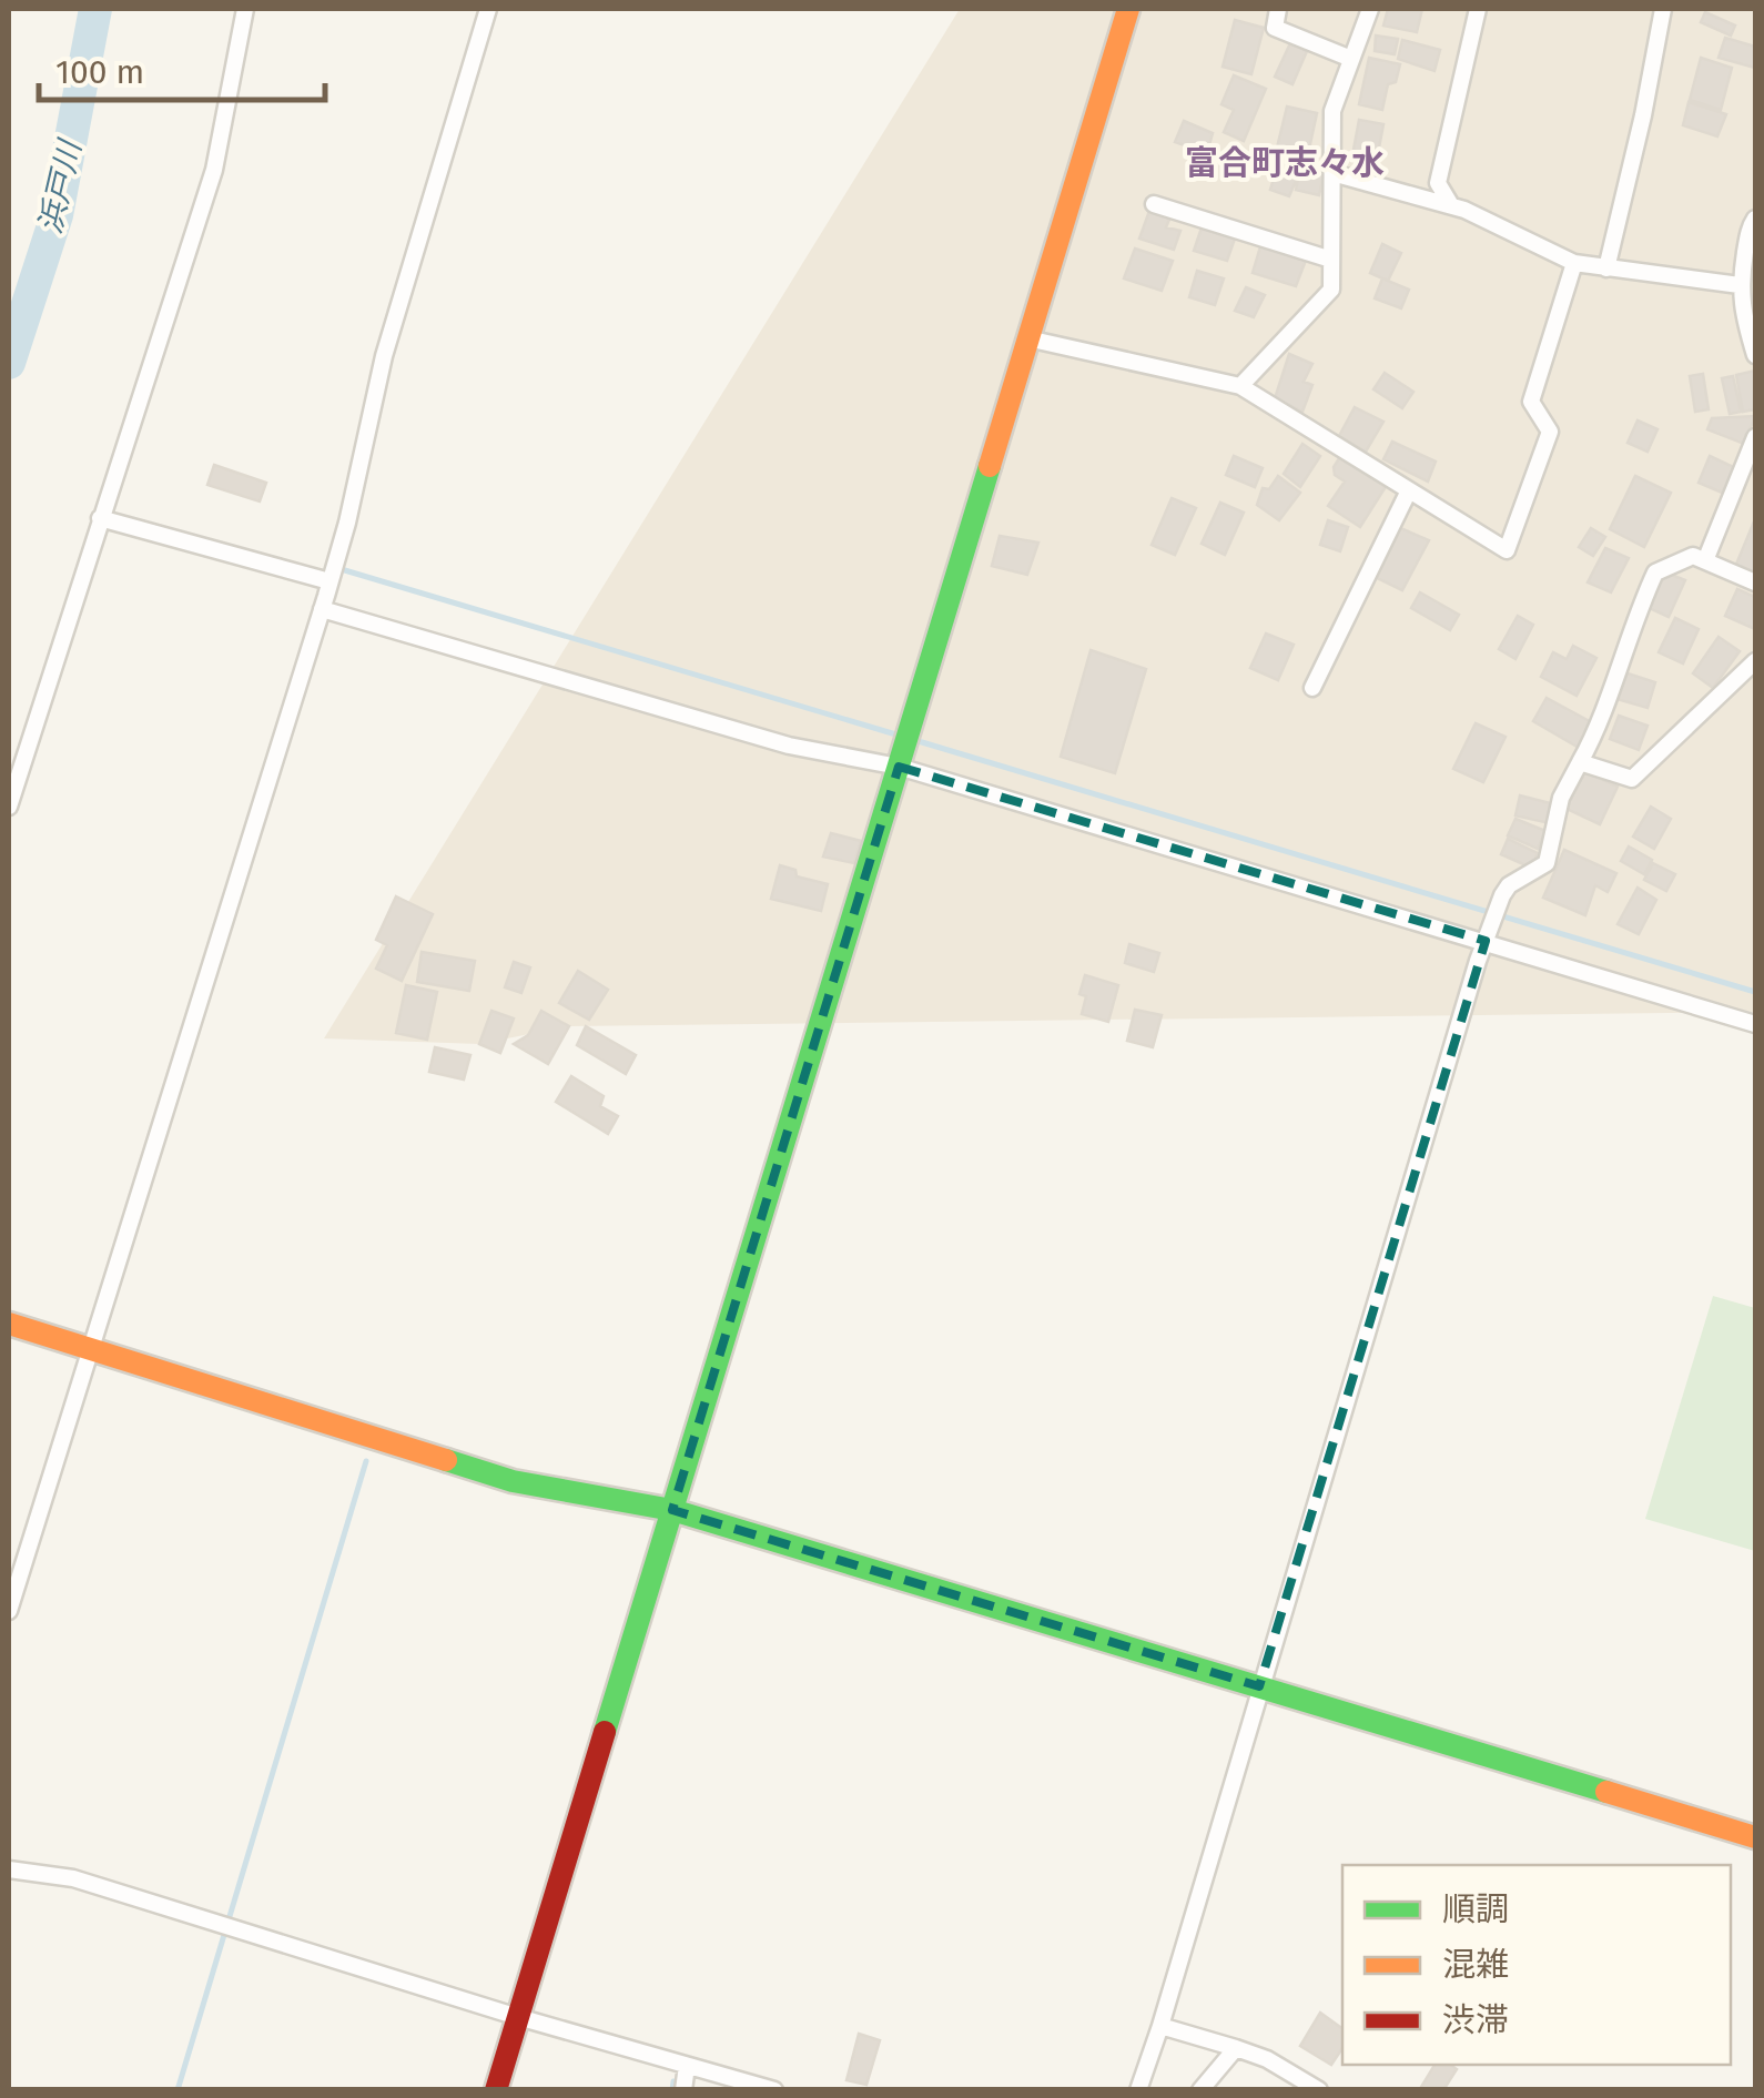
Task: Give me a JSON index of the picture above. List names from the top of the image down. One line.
{"districts":["富合町志々水"],"water":["浜戸川"],"legend":["順調","混雑","渋滞"],"scale_bar":"100 m"}
